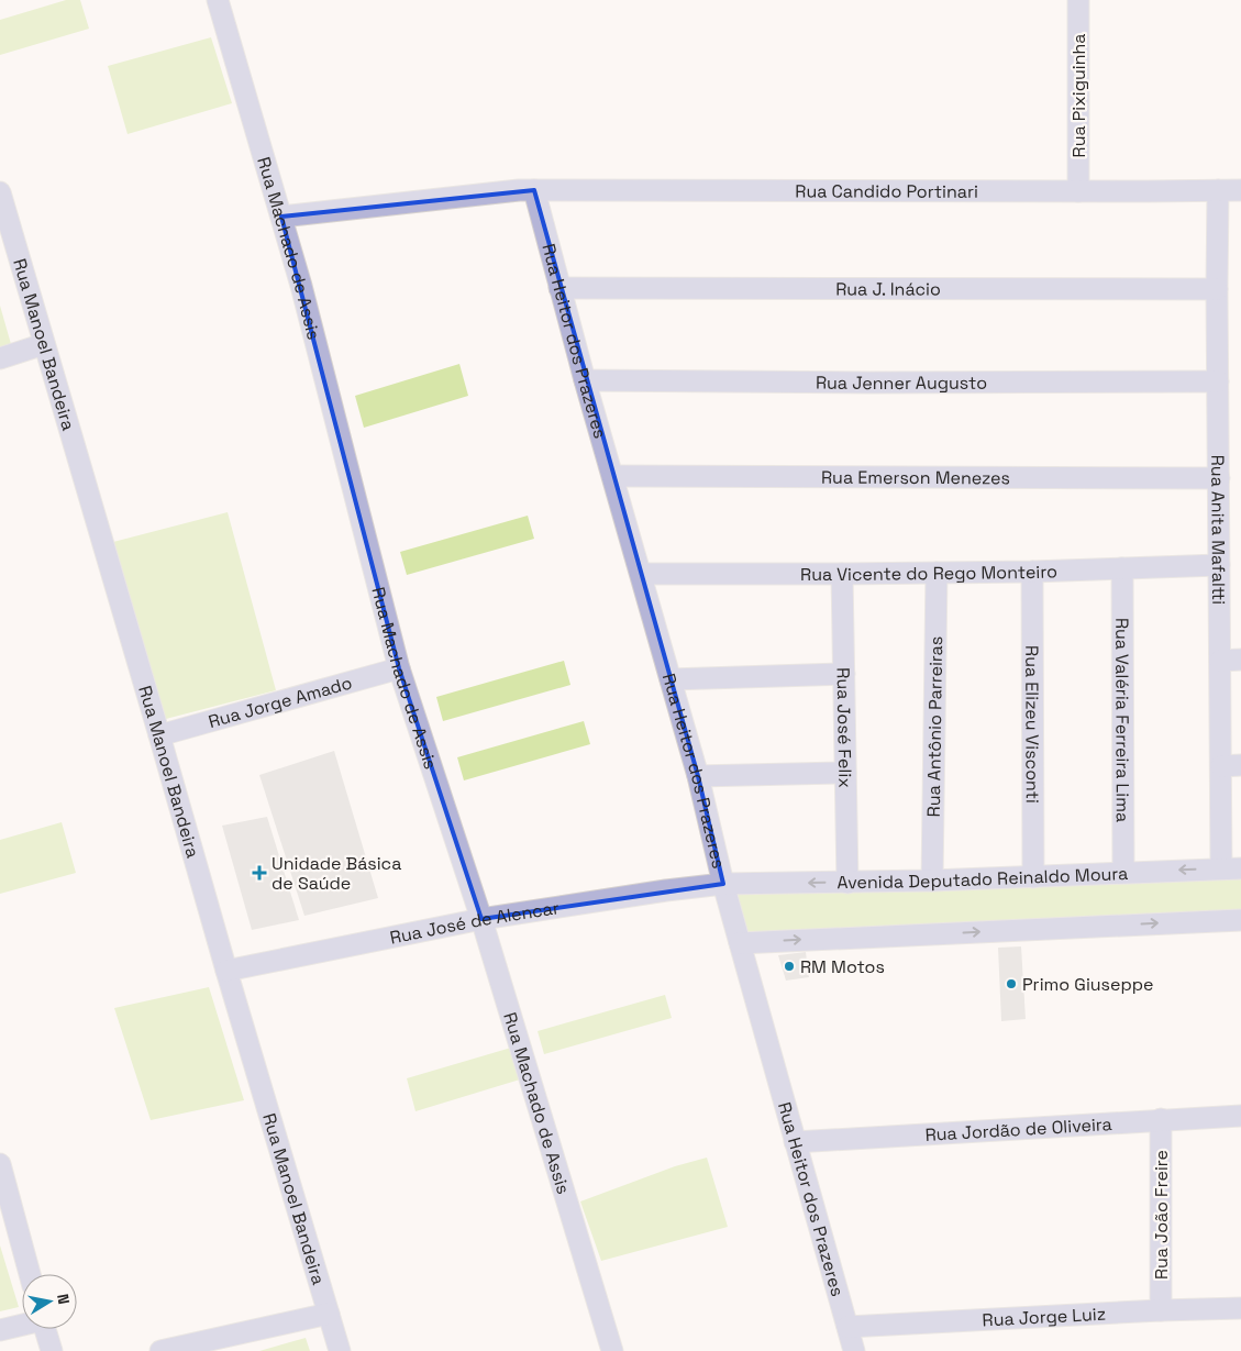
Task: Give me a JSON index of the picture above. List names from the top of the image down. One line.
{"streets":{"street":["Rua Pixiguinha","Rua Candido Portinari","Rua Machado de Assis","Rua J. Inácio","Rua Heitor dos Prazeres","Rua Manoel Bandeira","Rua Jenner Augusto","Rua Emerson Menezes","Rua Anita Mafaltti","Rua Vicente do Rego Monteiro","Rua Jorge Amado","Rua Valéria Ferreira Lima","Rua Elizeu Visconti","Rua Antônio Parreiras","Rua José Felix","Avenida Deputado Reinaldo Moura","Rua José de Alencar","Rua Jordão de Oliveira","Rua João Freire","Rua Jorge Luiz"]},"crossings":[["Rua Pixiguinha","Rua Candido Portinari"],["Rua Candido Portinari","Rua Machado de Assis"],["Rua Candido Portinari","Rua Heitor dos Prazeres"],["Rua Candido Portinari","Rua Anita Mafaltti"],["Rua Machado de Assis","Rua Jorge Amado"],["Rua Machado de Assis","Rua José de Alencar"],["Rua J. Inácio","Rua Heitor dos Prazeres"],["Rua J. Inácio","Rua Anita Mafaltti"],["Rua Heitor dos Prazeres","Rua Jenner Augusto"],["Rua Heitor dos Prazeres","Rua Emerson Menezes"],["Rua Heitor dos Prazeres","Rua Vicente do Rego Monteiro"],["Rua Heitor dos Prazeres","Avenida Deputado Reinaldo Moura"],["Rua Heitor dos Prazeres","Rua José de Alencar"],["Rua Heitor dos Prazeres","Rua Jordão de Oliveira"],["Rua Heitor dos Prazeres","Rua Jorge Luiz"],["Rua Manoel Bandeira","Rua Jorge Amado"],["Rua Manoel Bandeira","Rua José de Alencar"],["Rua Jenner Augusto","Rua Anita Mafaltti"],["Rua Emerson Menezes","Rua Anita Mafaltti"],["Rua Anita Mafaltti","Rua Vicente do Rego Monteiro"],["Rua Anita Mafaltti","Avenida Deputado Reinaldo Moura"],["Rua Vicente do Rego Monteiro","Rua Valéria Ferreira Lima"],["Rua Vicente do Rego Monteiro","Rua Elizeu Visconti"],["Rua Vicente do Rego Monteiro","Rua Antônio Parreiras"],["Rua Vicente do Rego Monteiro","Rua José Felix"],["Rua Valéria Ferreira Lima","Avenida Deputado Reinaldo Moura"],["Rua Elizeu Visconti","Avenida Deputado Reinaldo Moura"],["Rua Antônio Parreiras","Avenida Deputado Reinaldo Moura"],["Rua José Felix","Avenida Deputado Reinaldo Moura"],["Avenida Deputado Reinaldo Moura","Rua José de Alencar"],["Rua Jordão de Oliveira","Rua João Freire"],["Rua João Freire","Rua Jorge Luiz"]],"places":{"health":["Unidade Básica de Saúde"],"other":["RM Motos","Primo Giuseppe"]},"north":"right"}
